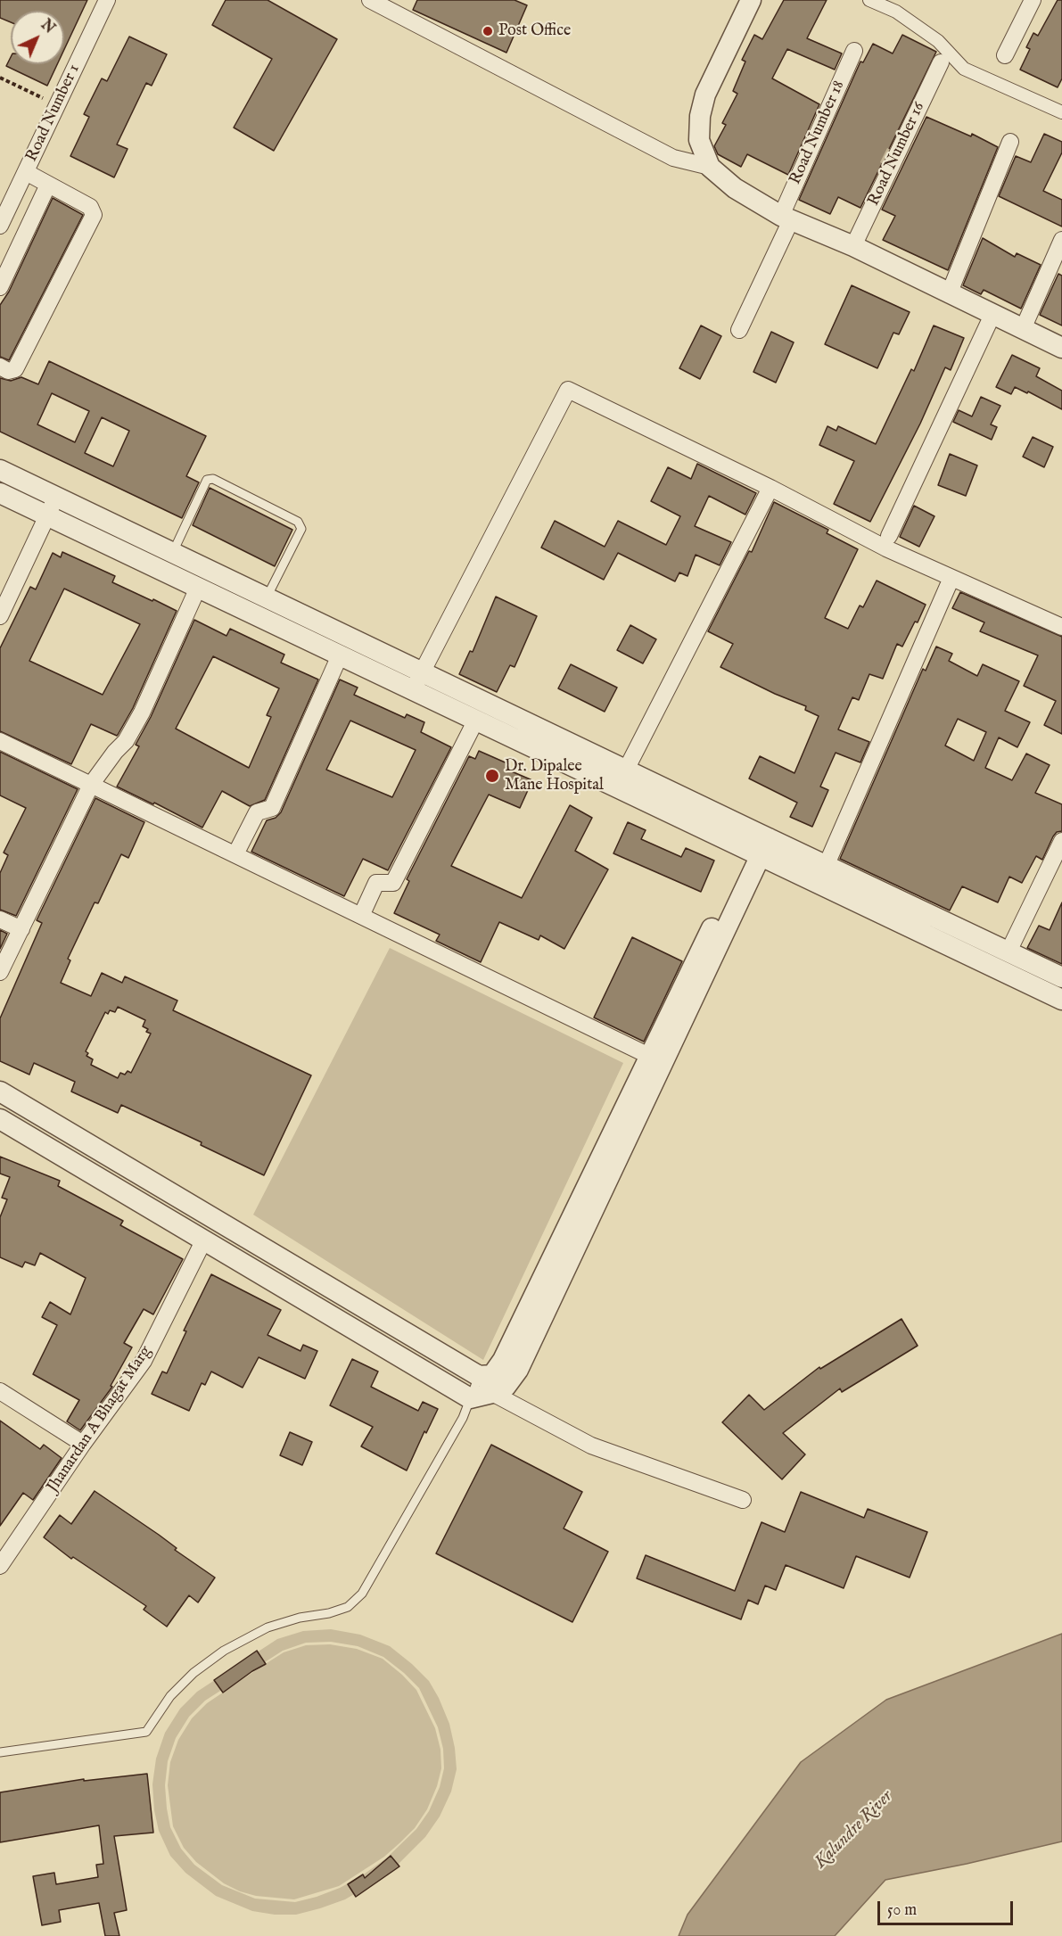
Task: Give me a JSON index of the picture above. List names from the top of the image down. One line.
{"streets":{"street":["Road Number 1","Road Number 18","Road Number 16","Jhanardan A Bhagat Marg"]},"water":["Kalundre River"],"places":["Post Office","Dr. Dipalee Mane Hospital"],"scale_bar":"50 m","north":"top right"}
